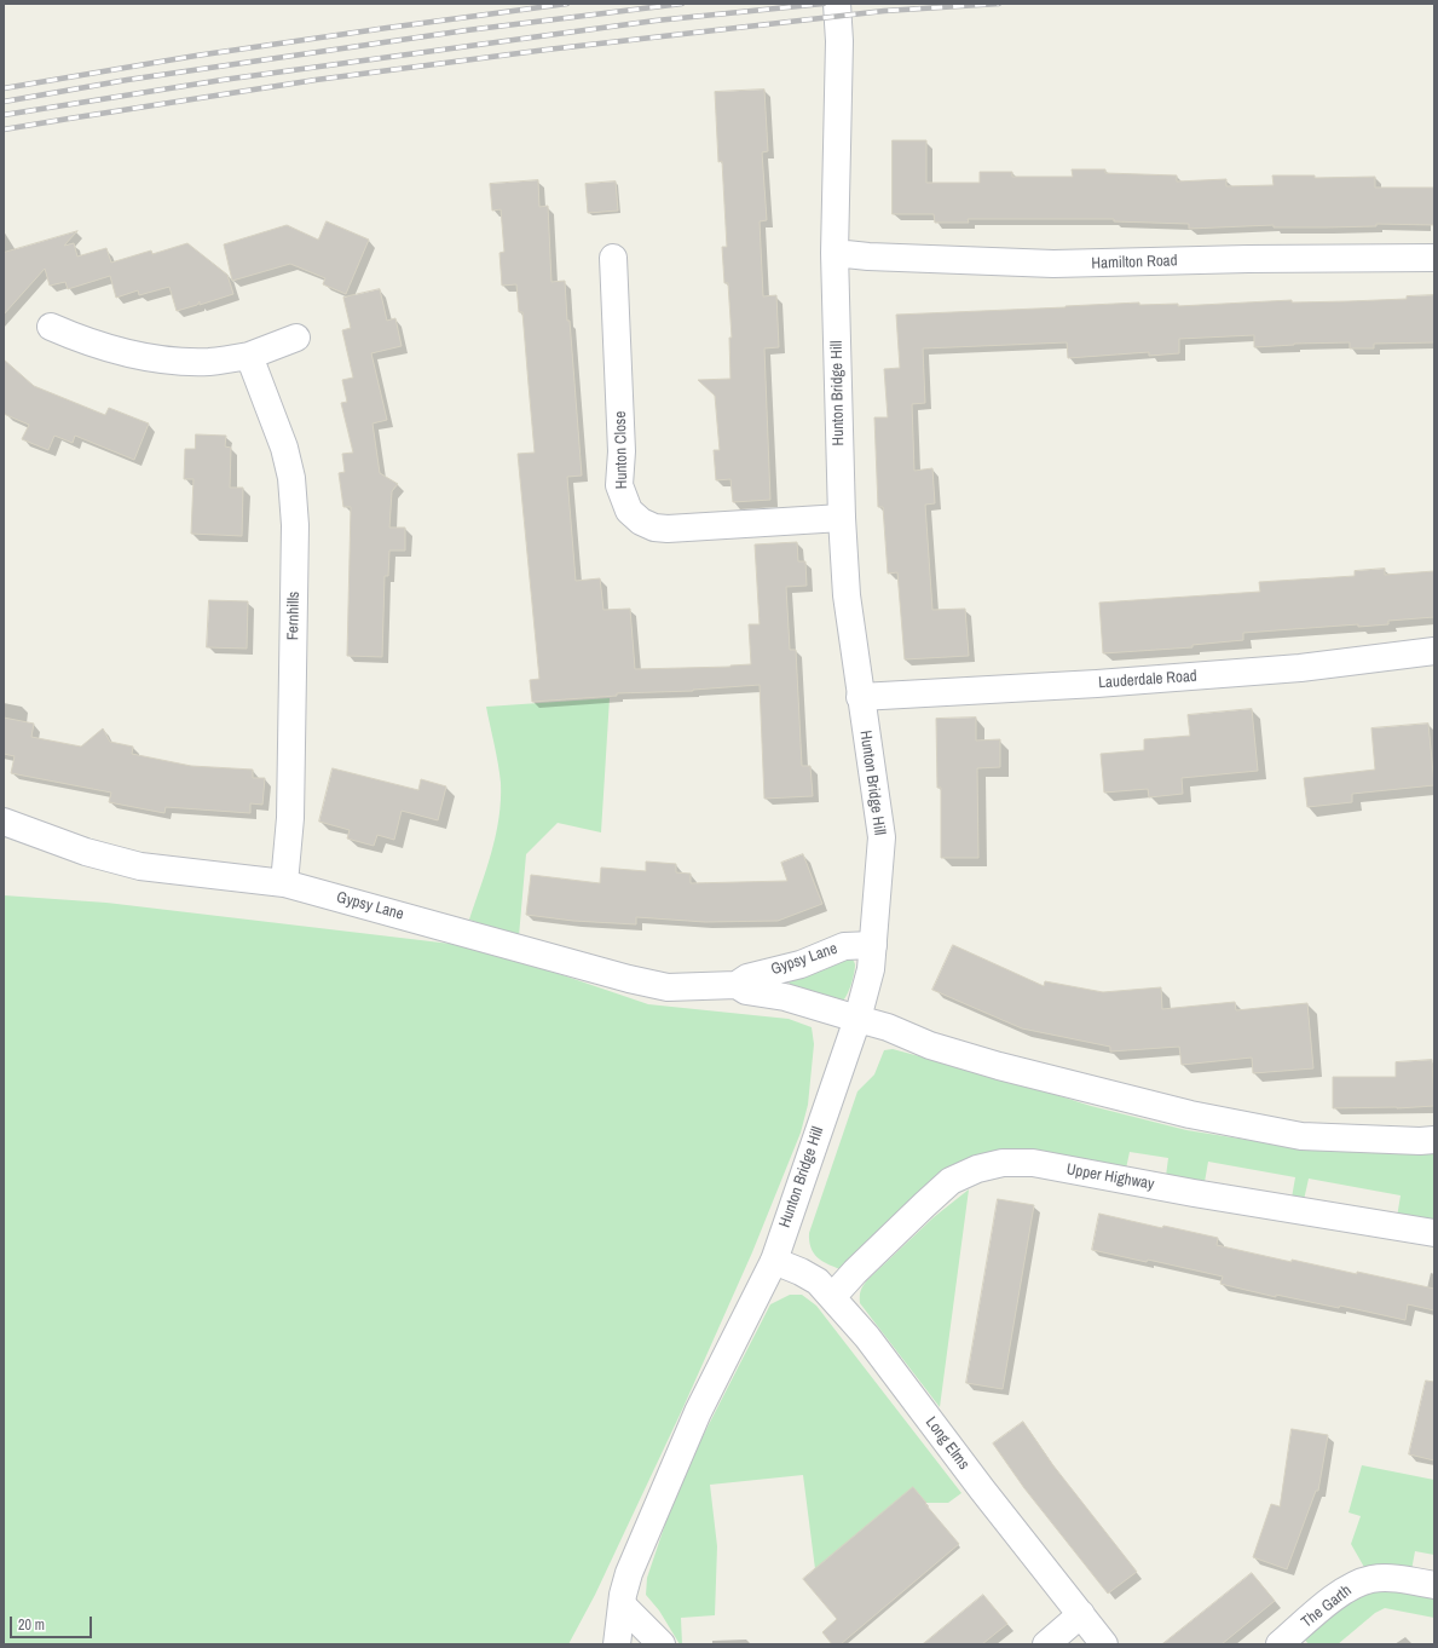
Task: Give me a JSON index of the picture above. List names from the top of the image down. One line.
{"streets":{"street":["Hamilton Road","Hunton Bridge Hill","Hunton Close","Fernhills","Lauderdale Road","Gypsy Lane","Upper Highway","Long Elms","The Garth"]},"crossings":[["Hamilton Road","Hunton Bridge Hill"],["Hunton Bridge Hill","Hunton Close"],["Hunton Bridge Hill","Lauderdale Road"],["Hunton Bridge Hill","Gypsy Lane"],["Hunton Bridge Hill","Long Elms"],["Fernhills","Gypsy Lane"],["Upper Highway","Long Elms"]],"scale_bar":"20 m"}
